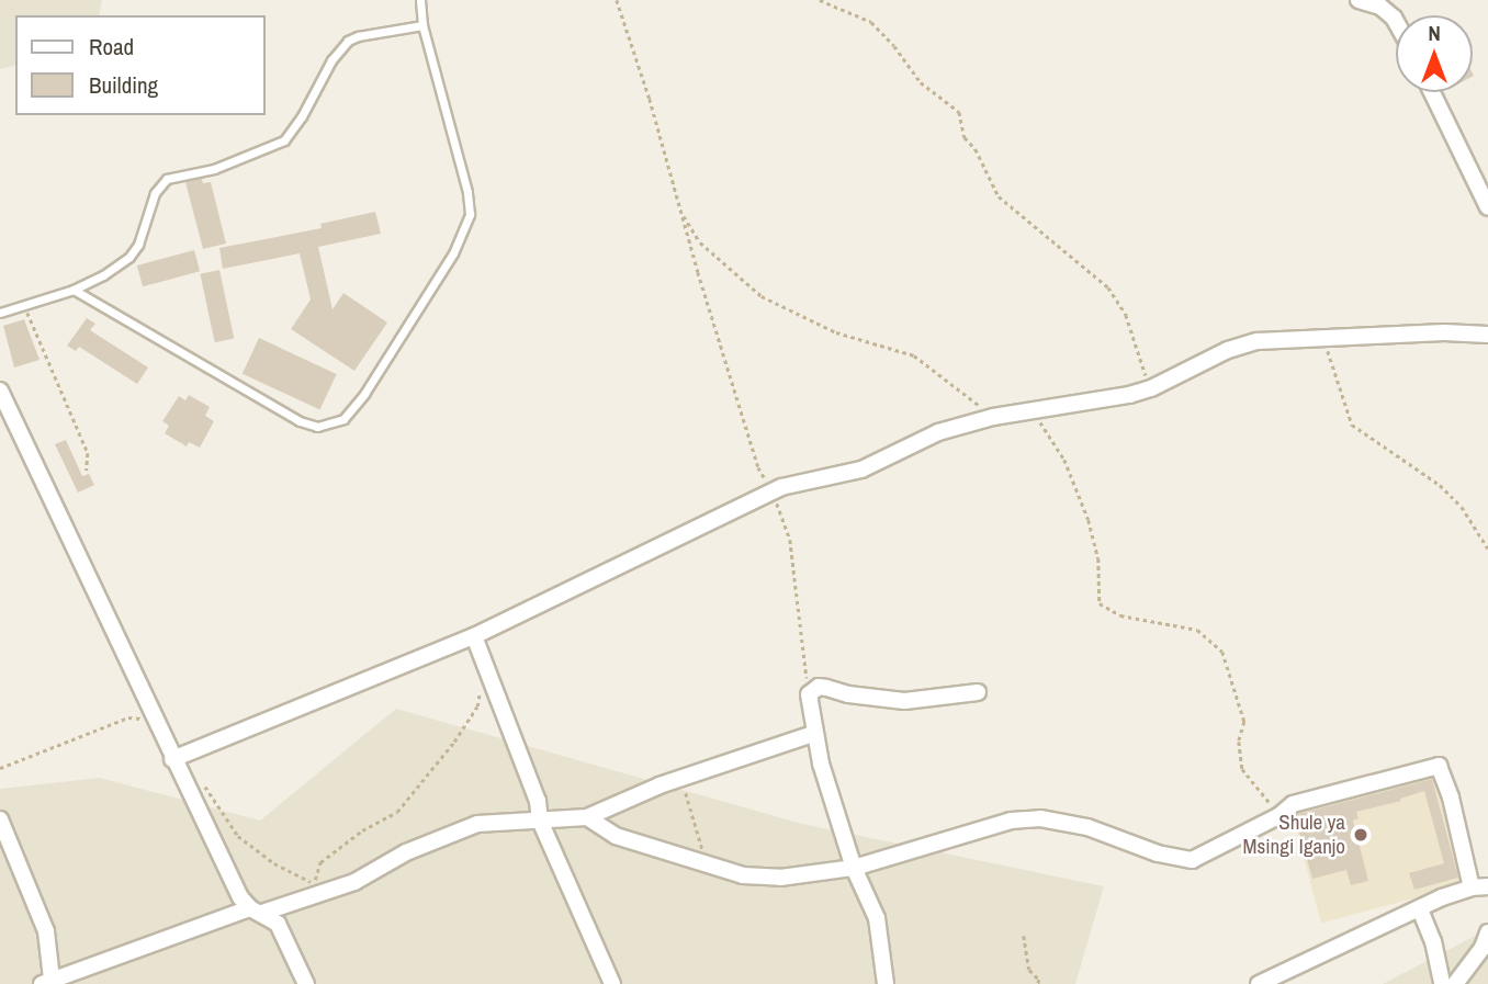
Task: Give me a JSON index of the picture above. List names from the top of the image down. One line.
{"places":["Shule ya Msingi Iganjo"],"legend":["Road","Building"],"north":"top"}
